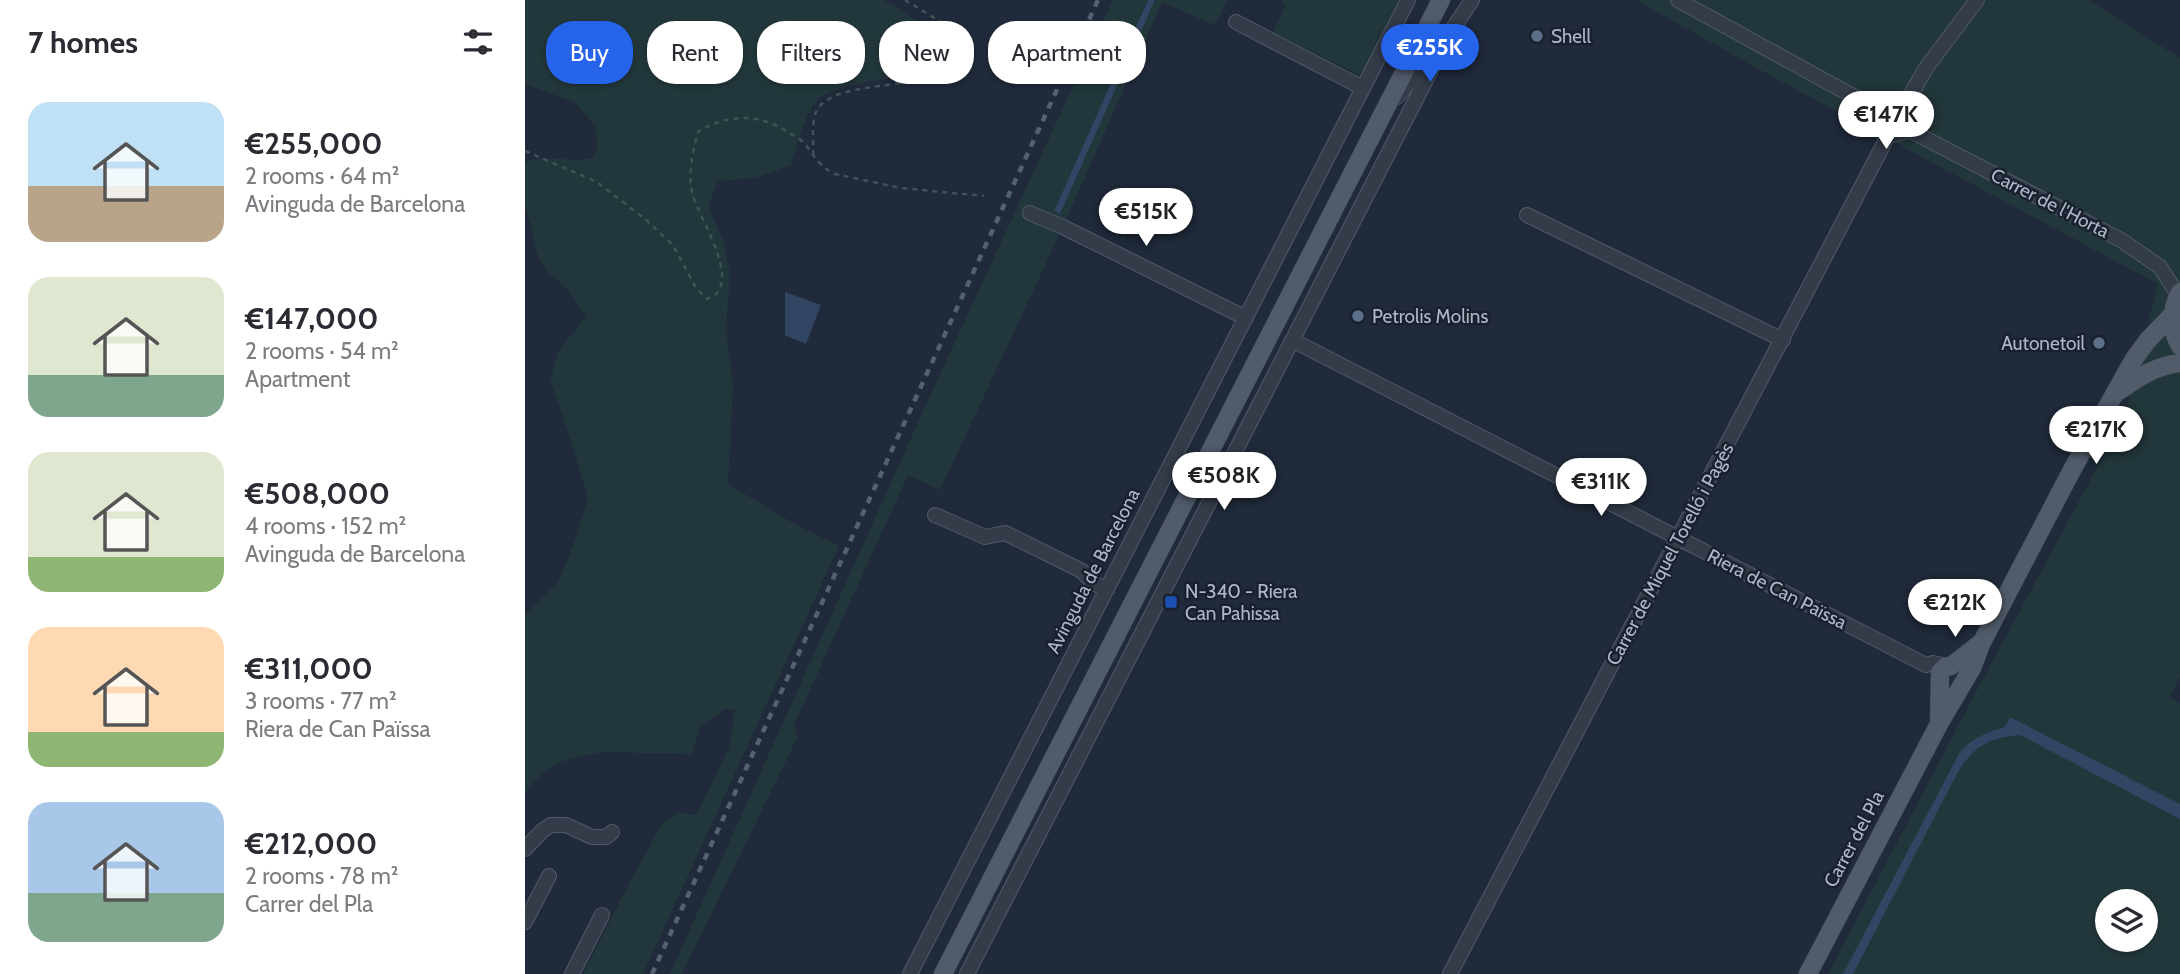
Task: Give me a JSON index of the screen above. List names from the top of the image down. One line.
{"streets":{"main road":["Carrer del Pla"],"street":["Carrer de l'Horta","Carrer de Miquel Torelló i Pagès","Avinguda de Barcelona","Riera de Can Païssa"]},"crossings":[["Carrer de l'Horta","Carrer de Miquel Torelló i Pagès"],["Carrer de Miquel Torelló i Pagès","Riera de Can Païssa"],["Riera de Can Païssa","Carrer del Pla"]],"places":{"other":["Shell","Petrolis Molins","Autonetoil"],"transit":["N-340 - Riera Can Pahissa"]},"page":{"heading":"7 homes","chip":["Buy","Rent","Filters","New","Apartment"],"price":["€255K","€147K","€515K","€217K","€508K","€311K","€212K"],"list":[{"name":"€255,000","note":"2 rooms · 64 m² · Avinguda de Barcelona"},{"name":"€147,000","note":"2 rooms · 54 m² · Apartment"},{"name":"€508,000","note":"4 rooms · 152 m² · Avinguda de Barcelona"},{"name":"€311,000","note":"3 rooms · 77 m² · Riera de Can Païssa"},{"name":"€212,000","note":"2 rooms · 78 m² · Carrer del Pla"}]}}
